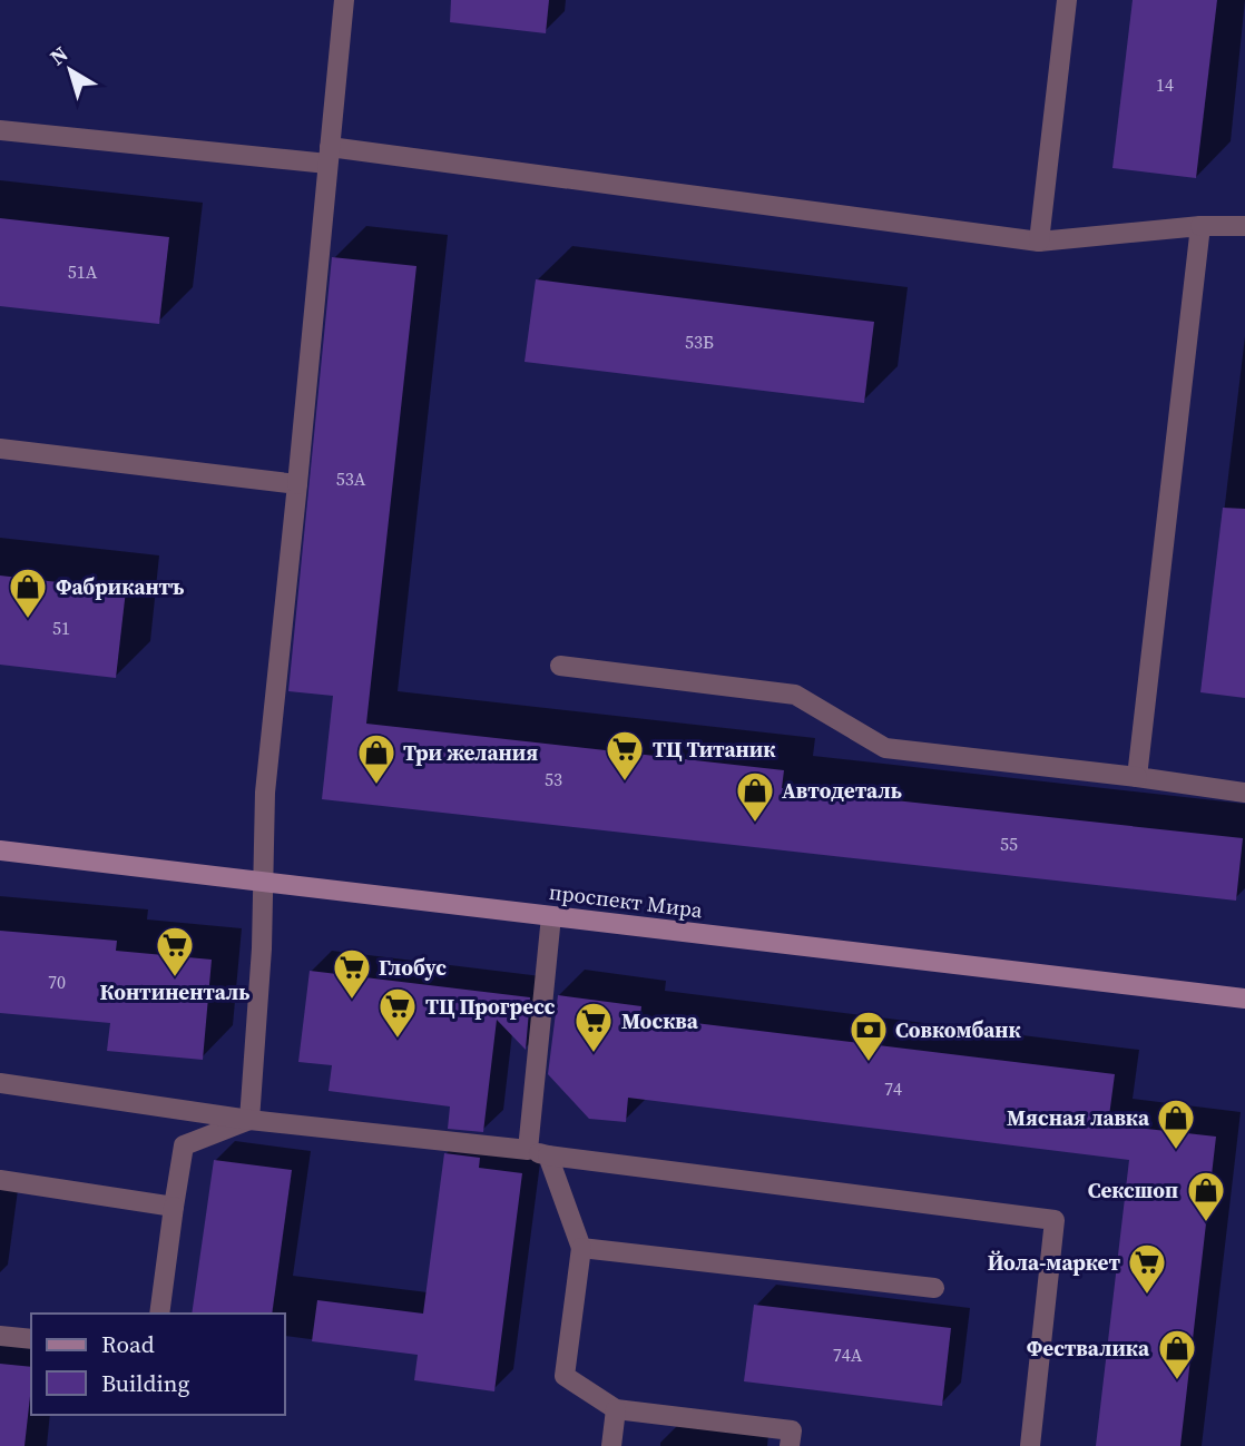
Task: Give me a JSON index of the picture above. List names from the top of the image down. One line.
{"streets":{"main road":["проспект Мира"]},"places":{"shop":["Фабрикантъ","Три желания","Автодеталь","Мясная лавка","Сексшоп","Фествалика"],"supermarket":["ТЦ Титаник","Континенталь","Глобус","ТЦ Прогресс","Москва","Йола-маркет"],"bank":["Совкомбанк"]},"house_numbers":["14","51А","53Б","53А","51","53","55","70","74","74А"],"legend":["Road","Building"],"north":"top left"}
